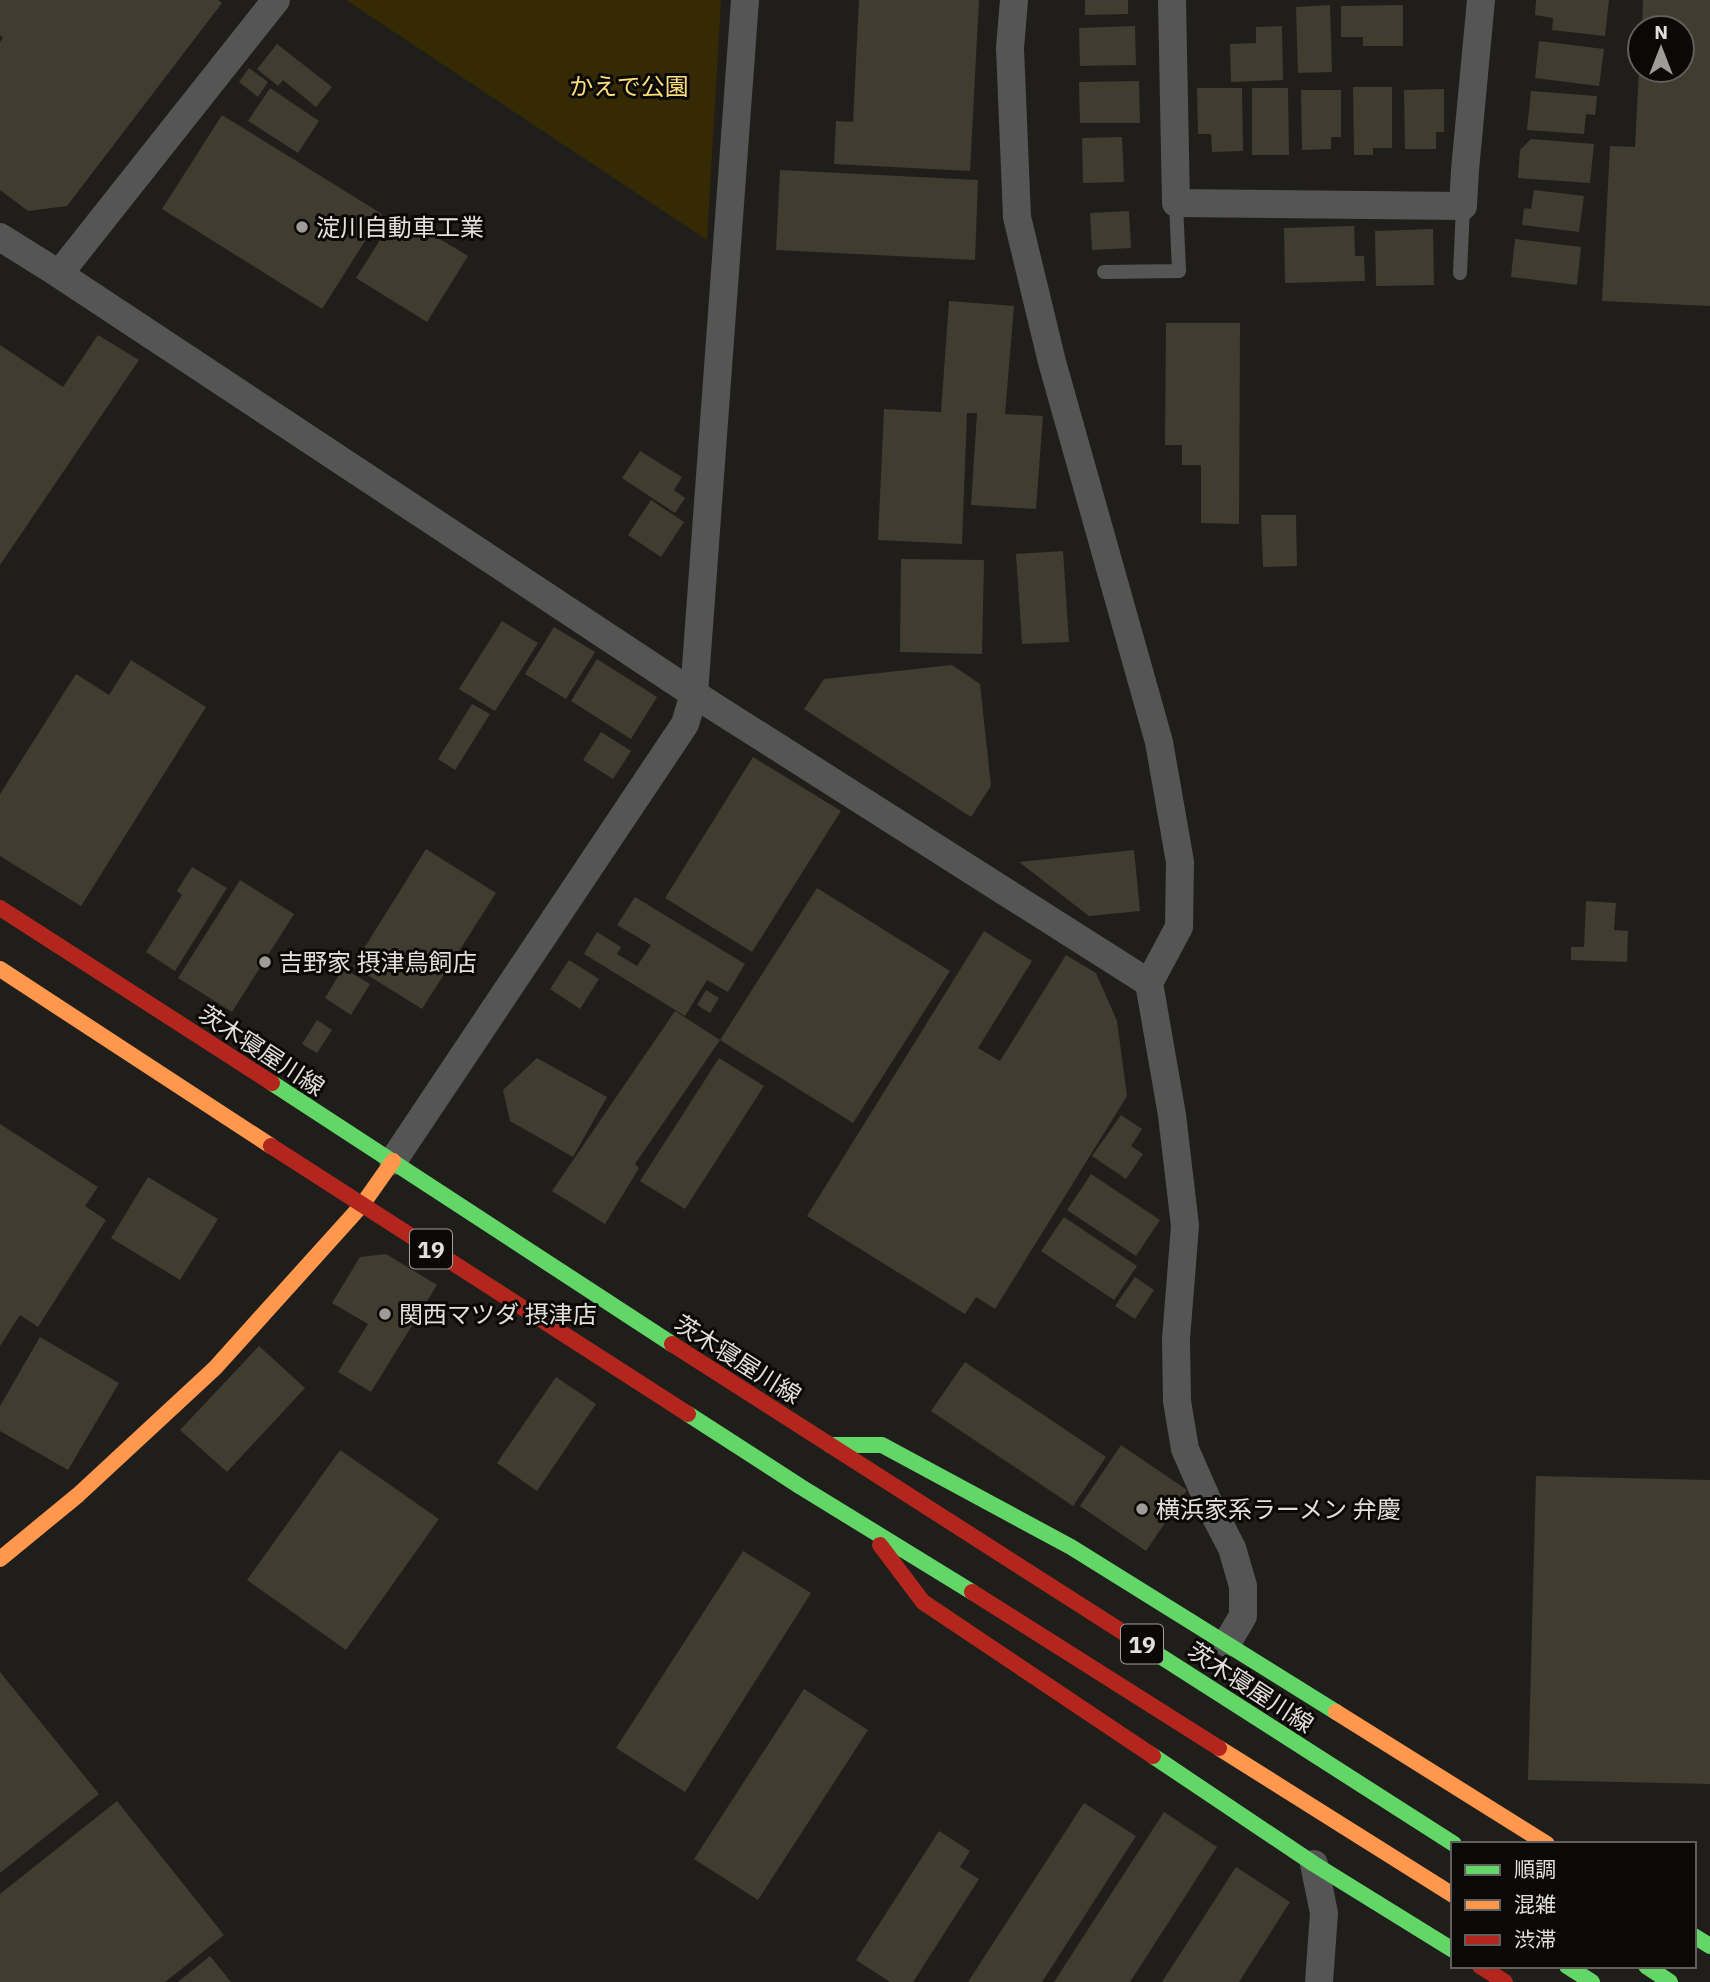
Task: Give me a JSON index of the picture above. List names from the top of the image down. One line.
{"streets":{"main road":["茨木寝屋川線","19"]},"parks":["かえで公園"],"places":["淀川自動車工業","吉野家 摂津鳥飼店","関西マツダ 摂津店","横浜家系ラーメン 弁慶"],"legend":["順調","混雑","渋滞"],"north":"top"}
